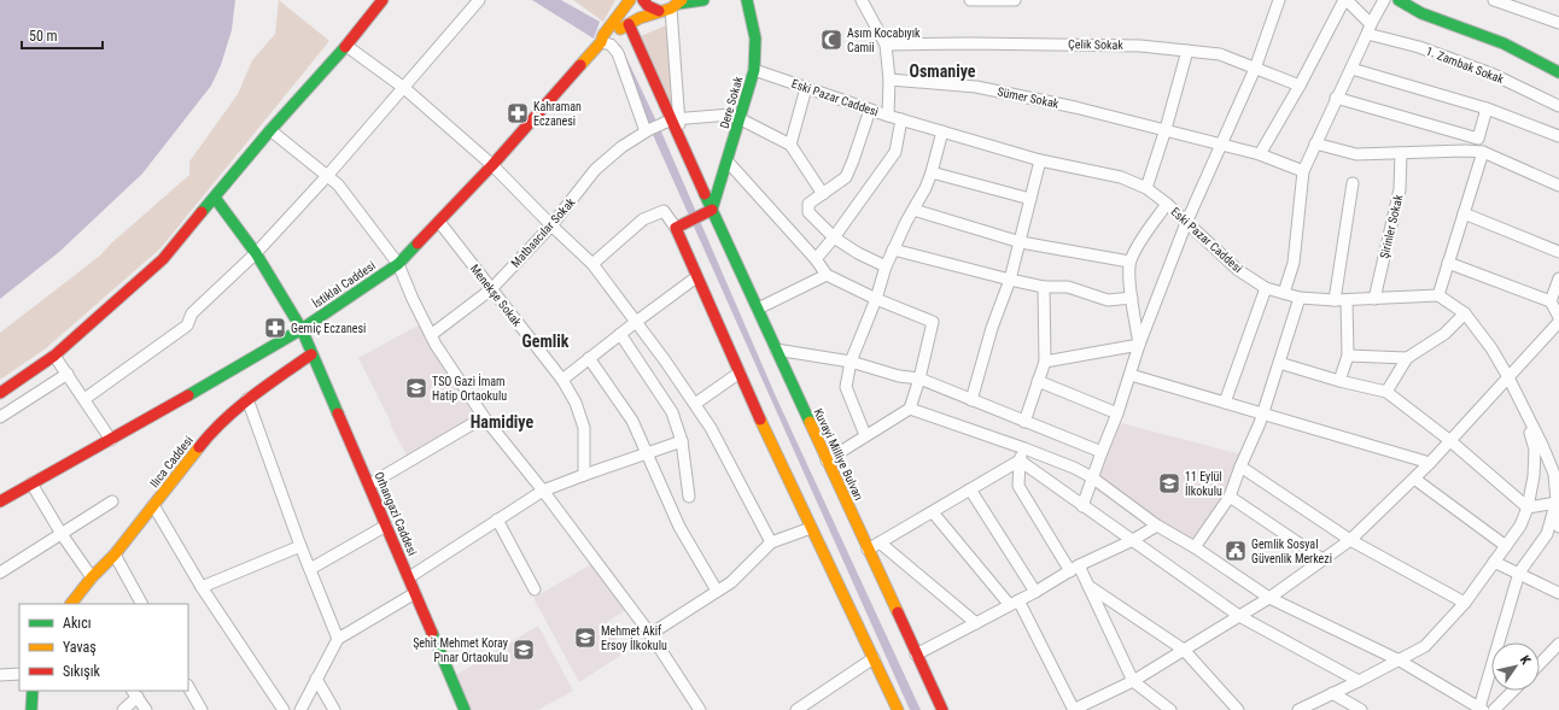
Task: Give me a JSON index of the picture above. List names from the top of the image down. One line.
{"streets":{"main road":["Dere Sokak","İstiklal Caddesi","Kuvayi Milliye Bulvarı","Ilıca Caddesi","Orhangazi Caddesi"],"street":["Çelik Sokak","1. Zambak Sokak","Eski Pazar Caddesi","Sümer Sokak","Şirinler Sokak","Matbaacılar Sokak","Menekşe Sokak"]},"crossings":[["Eski Pazar Caddesi","Dere Sokak"],["Eski Pazar Caddesi","Şirinler Sokak"],["Dere Sokak","Kuvayi Milliye Bulvarı"],["Matbaacılar Sokak","Menekşe Sokak"],["Matbaacılar Sokak","Kuvayi Milliye Bulvarı"],["İstiklal Caddesi","Menekşe Sokak"],["İstiklal Caddesi","Orhangazi Caddesi"],["Ilıca Caddesi","Orhangazi Caddesi"]],"districts":["Osmaniye","Gemlik","Hamidiye"],"places":{"mosque":["Asım Kocabıyık Camii"],"pharmacy":["Kahraman Eczanesi","Gemiç Eczanesi"],"school or university":["TSO Gazi İmam Hatip Ortaokulu","11 Eylül İlkokulu","Mehmet Akif Ersoy İlkokulu","Şehit Mehmet Koray Pınar Ortaokulu"],"public building":["Gemlik Sosyal Güvenlik Merkezi"]},"legend":["Akıcı","Yavaş","Sıkışık"],"scale_bar":"50 m","north":"top right"}
